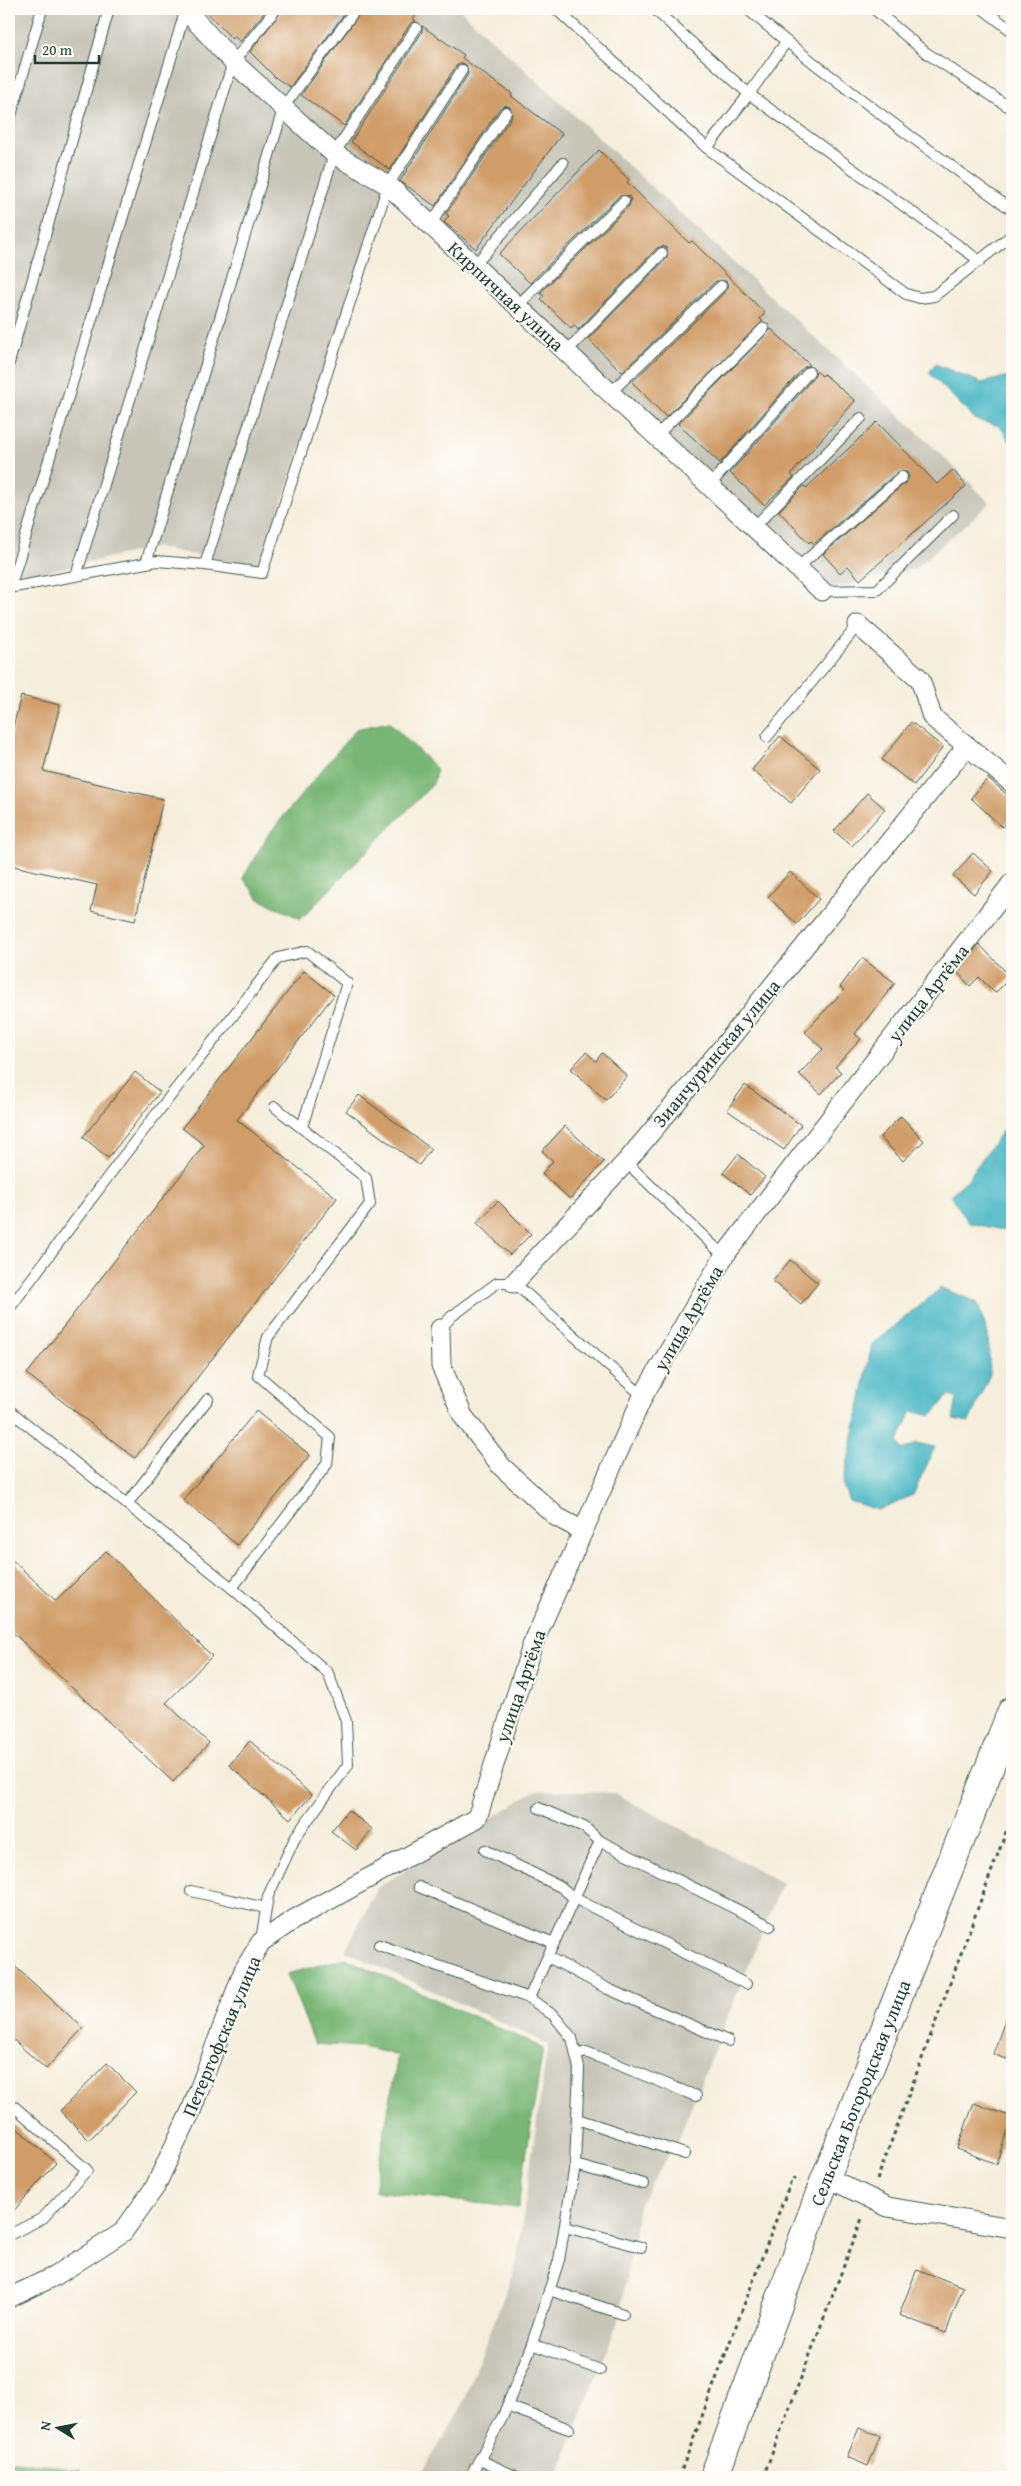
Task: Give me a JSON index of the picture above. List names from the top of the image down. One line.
{"streets":{"main road":["Сельская Богородская улица"],"street":["Кирпичная улица","улица Артёма","Зианчуринская улица","Петергофская улица"]},"crossings":[["улица Артёма","Петергофская улица"]],"scale_bar":"20 m","north":"left"}
